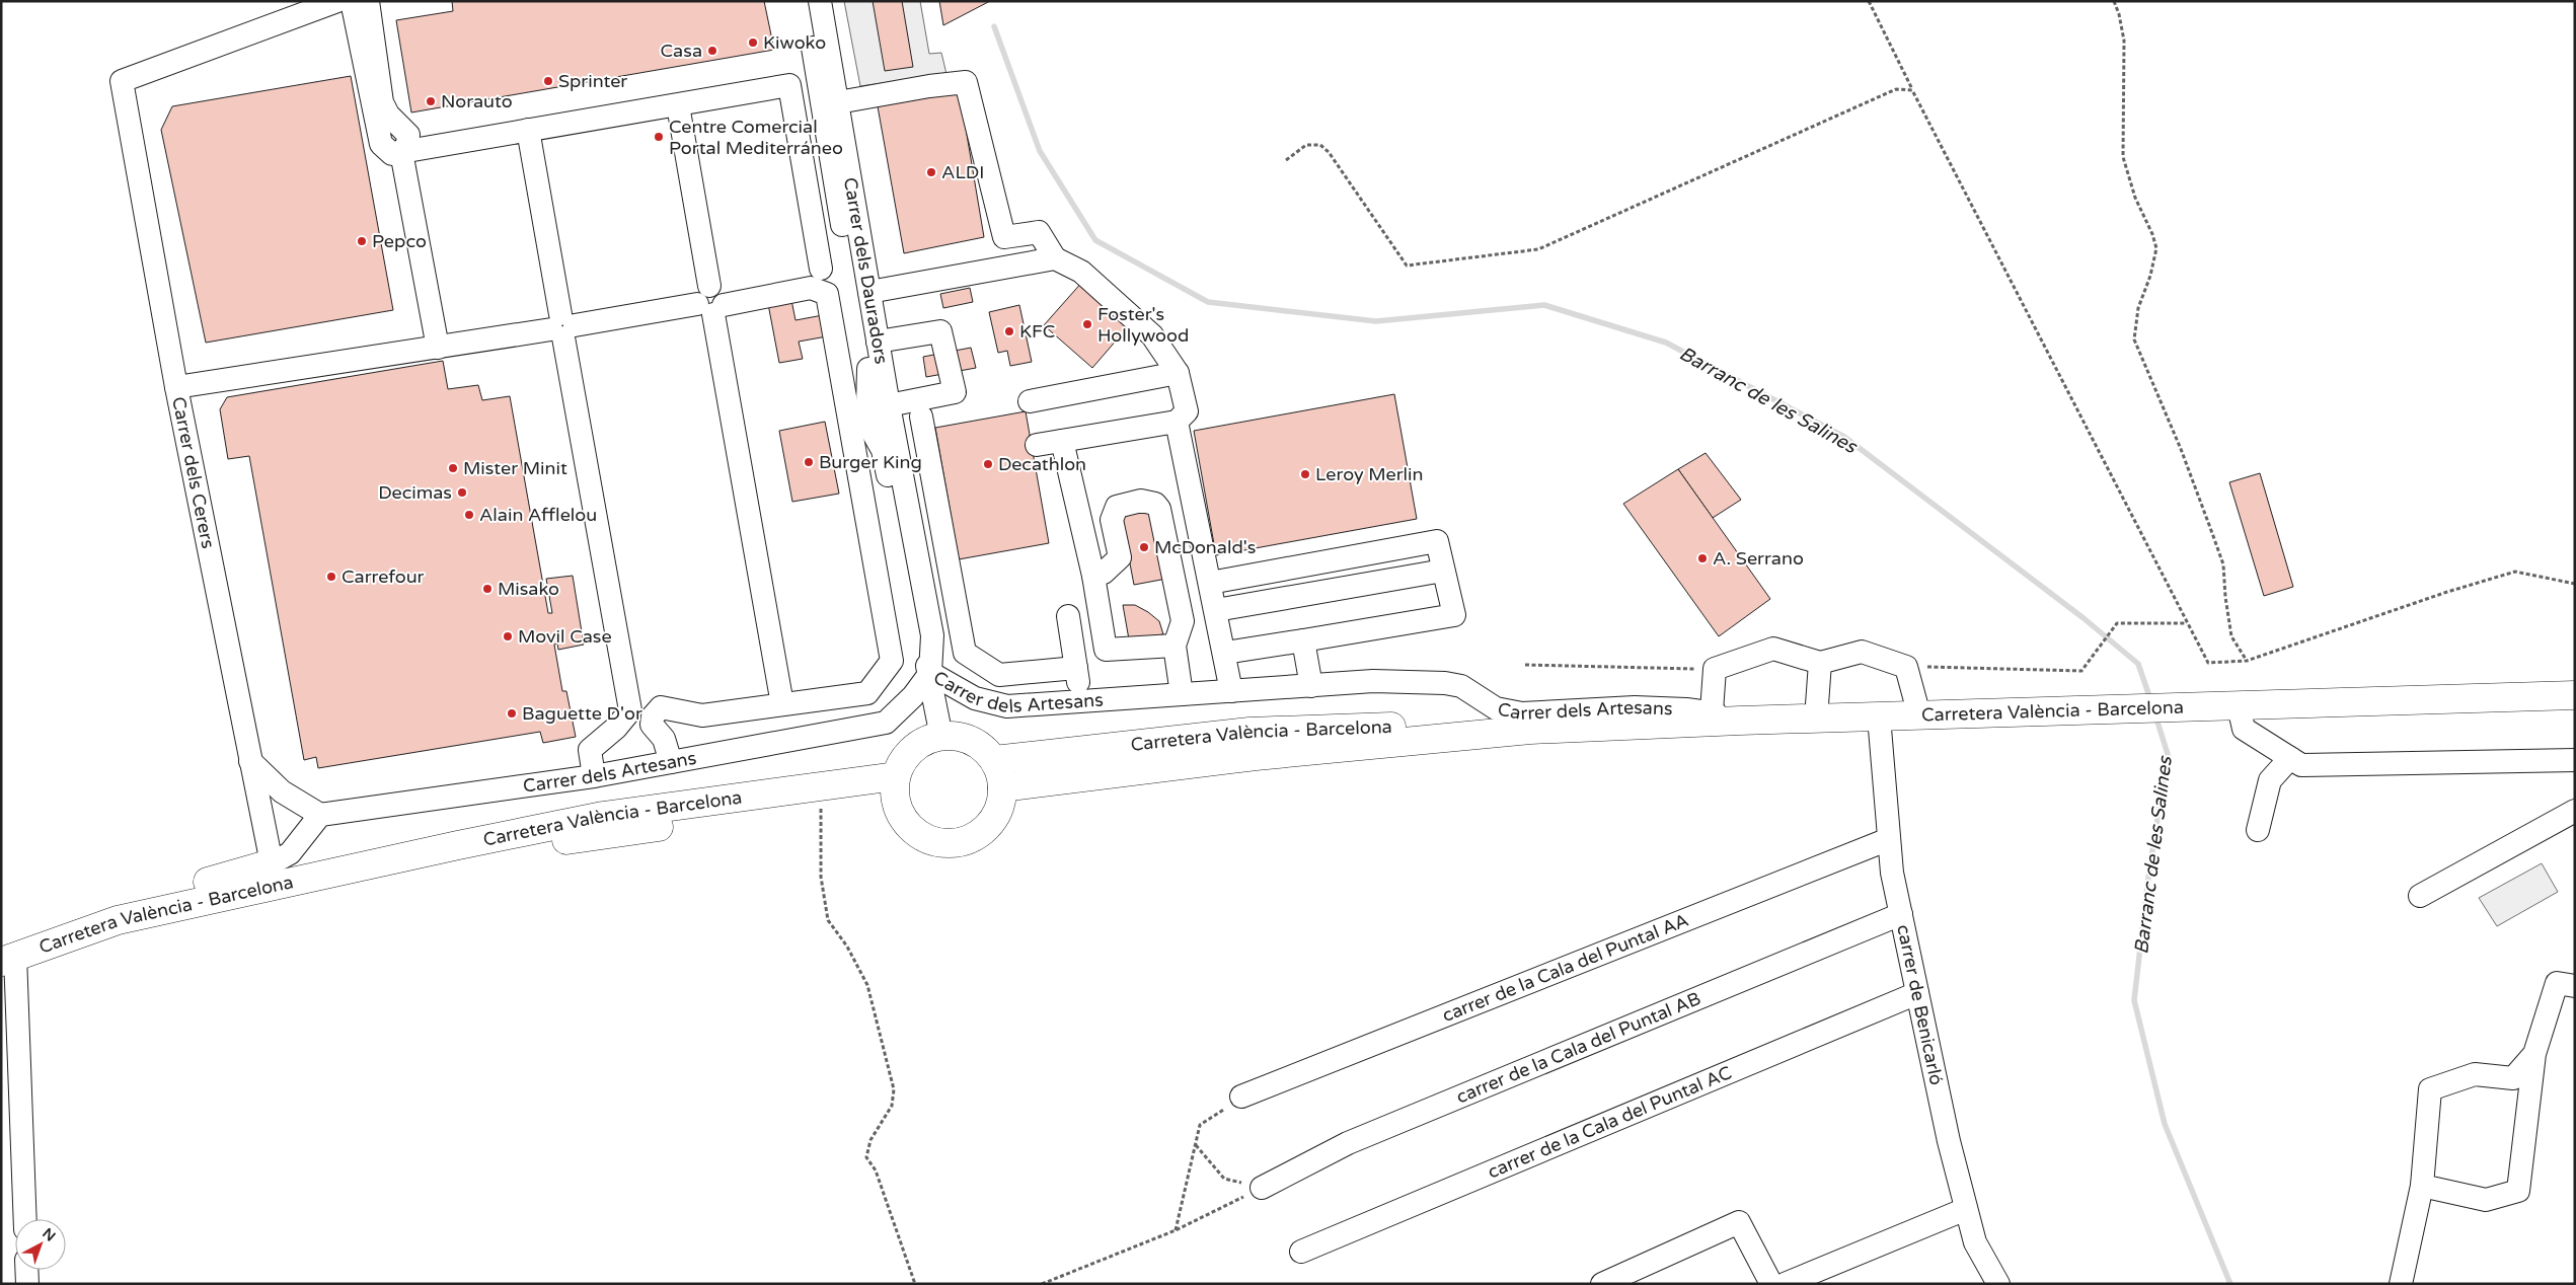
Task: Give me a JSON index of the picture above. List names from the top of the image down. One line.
{"streets":{"main road":["Carretera València - Barcelona"],"street":["Carrer dels Dauradors","Carrer dels Cerers","Carrer dels Artesans","carrer de la Cala del Puntal AA","carrer de Benicarló","carrer de la Cala del Puntal AB","carrer de la Cala del Puntal AC"]},"crossings":[["Carrer dels Dauradors","Carrer dels Artesans"],["Carrer dels Dauradors","Carretera València - Barcelona"],["Carrer dels Artesans","Carretera València - Barcelona"],["Carretera València - Barcelona","carrer de Benicarló"],["carrer de la Cala del Puntal AA","carrer de Benicarló"],["carrer de Benicarló","carrer de la Cala del Puntal AB"],["carrer de Benicarló","carrer de la Cala del Puntal AC"]],"water":["Barranc de les Salines"],"places":["Kiwoko","Casa","Sprinter","Norauto","Centre Comercial Portal Mediterráneo","ALDI","Pepco","Foster's Hollywood","KFC","Burger King","Decathlon","Mister Minit","Leroy Merlin","Decimas","Alain Afflelou","McDonald's","A. Serrano","Carrefour","Misako","Movil Case","Baguette D'or"],"north":"top right"}
